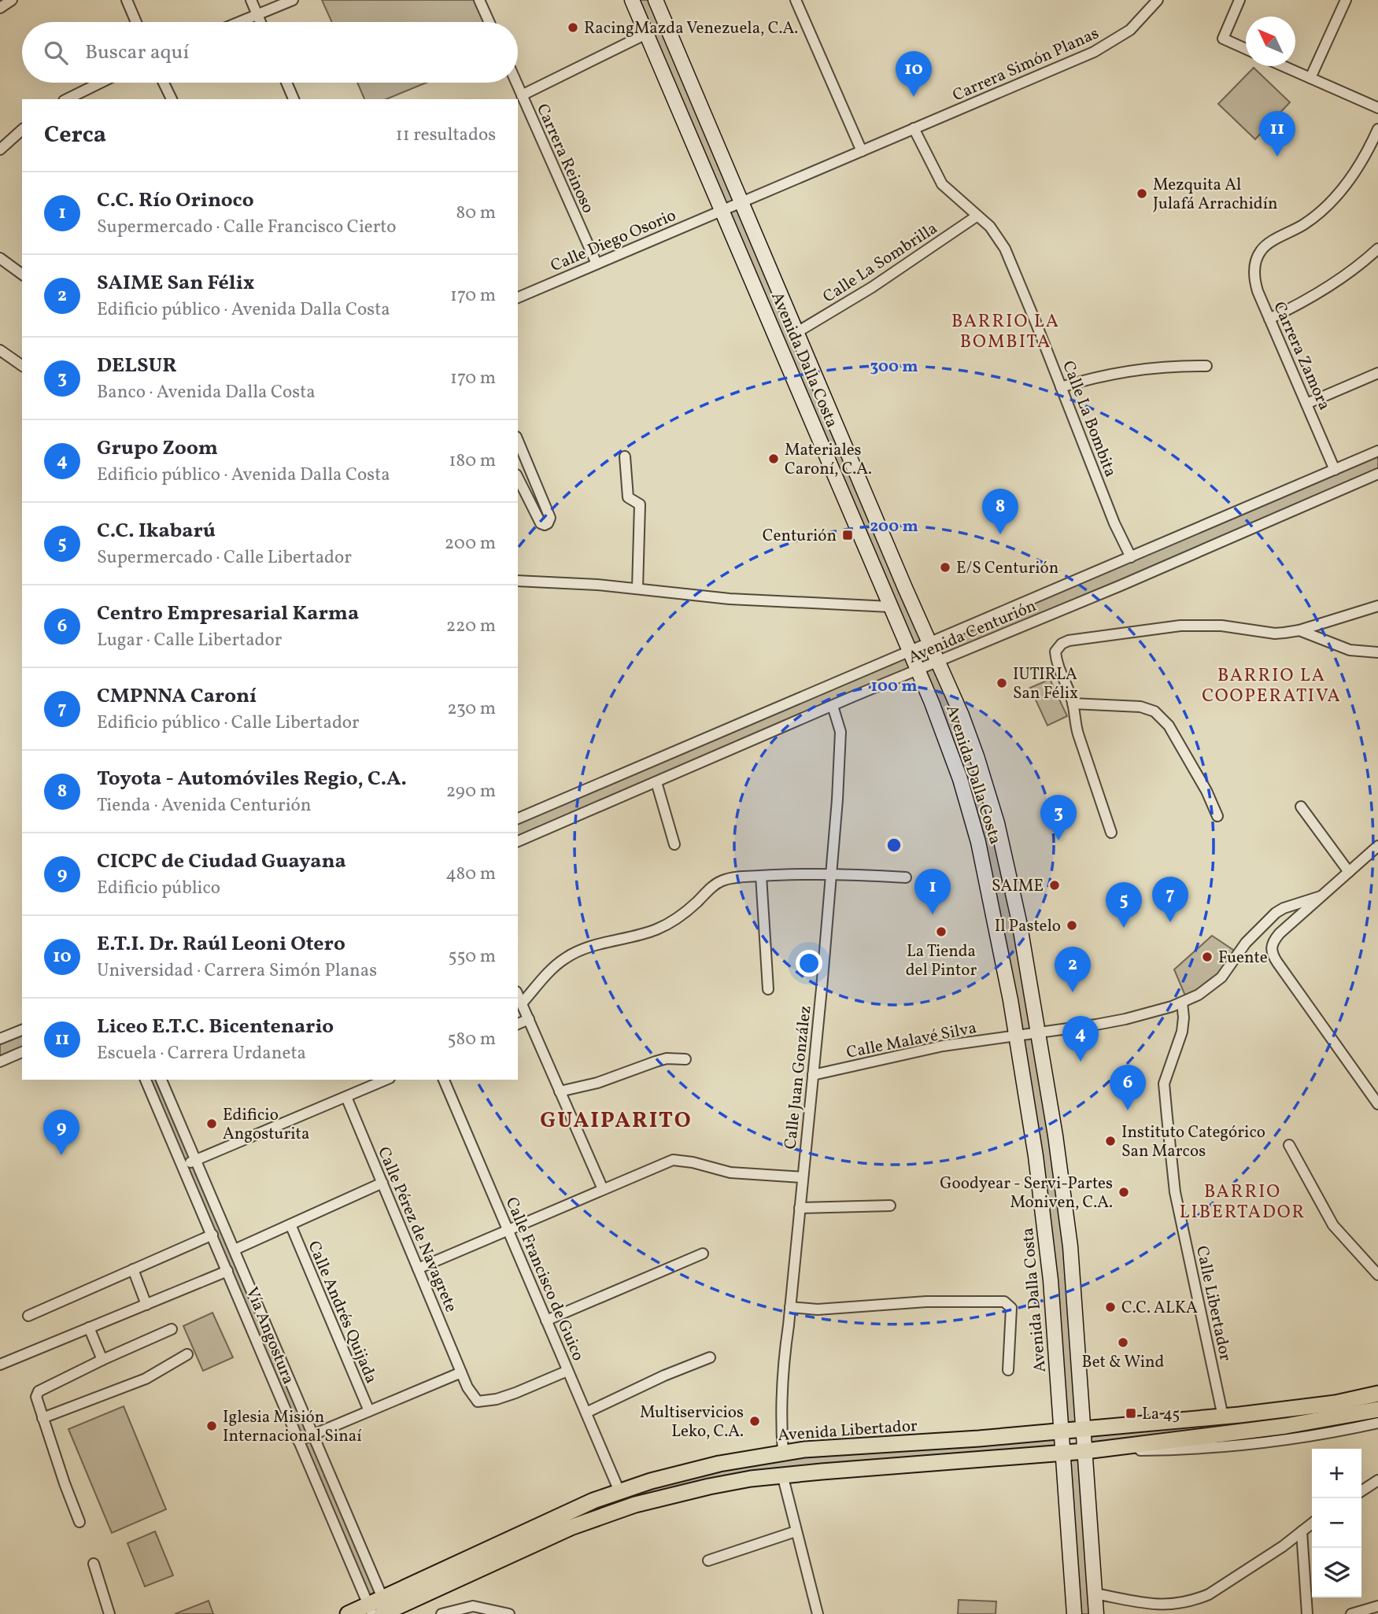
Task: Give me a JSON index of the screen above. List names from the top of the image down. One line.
{"streets":{"main road":["Avenida Libertador"],"street":["Carrera Simón Planas","Carrera Reinoso","Calle Diego Osorio","Calle La Sombrilla","Carrera Zamora","Avenida Dalla Costa","Calle La Bombita","Avenida Centurión","Calle Malavé Silva","Calle Juan González","Calle Pérez de Navagrete","Calle Francisco de Guico","Calle Libertador","Calle Andrés Quijada","Vía Angostura"]},"crossings":[["Carrera Simón Planas","Calle Diego Osorio"],["Carrera Simón Planas","Avenida Dalla Costa"],["Carrera Simón Planas","Calle La Bombita"],["Carrera Reinoso","Calle Diego Osorio"],["Calle Diego Osorio","Avenida Dalla Costa"],["Calle La Sombrilla","Avenida Dalla Costa"],["Calle La Sombrilla","Calle La Bombita"],["Carrera Zamora","Avenida Centurión"],["Avenida Dalla Costa","Avenida Centurión"],["Avenida Dalla Costa","Calle Malavé Silva"],["Avenida Dalla Costa","Avenida Libertador"],["Calle La Bombita","Avenida Centurión"],["Avenida Centurión","Calle Juan González"],["Calle Malavé Silva","Calle Juan González"],["Calle Malavé Silva","Calle Libertador"],["Calle Juan González","Avenida Libertador"],["Calle Pérez de Navagrete","Calle Francisco de Guico"],["Calle Francisco de Guico","Avenida Libertador"],["Calle Libertador","Avenida Libertador"],["Vía Angostura","Avenida Libertador"]],"districts":["BARRIO LA BOMBITA","BARRIO LA COOPERATIVA","GUAIPARITO","BARRIO LIBERTADOR"],"places":{"other":["RacingMazda Venezuela, C.A.","Mezquita Al Julafá Arrachidín","Materiales Caroní, C.A.","E/S Centurión","IUTIRLA San Félix","SAIME","Il Pastelo","La Tienda del Pintor","Fuente","Edificio Angosturita","Instituto Categórico San Marcos","Goodyear - Servi-Partes Moniven, C.A.","C.C. ALKA","Bet & Wind","Multiservicios Leko, C.A.","Iglesia Misión Internacional Sinaí"],"transit":["Centurión","La 45"]},"north":"top left","page":{"search":"Buscar aquí","pins":["10","11","8","3","1","7","5","2","4","6","9"],"heading":["Cerca","11 resultados"],"list":[{"mark":"1","name":"C.C. Río Orinoco","note":"Supermercado · Calle Francisco Cierto","value":"80 m"},{"mark":"2","name":"SAIME San Félix","note":"Edificio público · Avenida Dalla Costa","value":"170 m"},{"mark":"3","name":"DELSUR","note":"Banco · Avenida Dalla Costa","value":"170 m"},{"mark":"4","name":"Grupo Zoom","note":"Edificio público · Avenida Dalla Costa","value":"180 m"},{"mark":"5","name":"C.C. Ikabarú","note":"Supermercado · Calle Libertador","value":"200 m"},{"mark":"6","name":"Centro Empresarial Karma","note":"Lugar · Calle Libertador","value":"220 m"},{"mark":"7","name":"CMPNNA Caroní","note":"Edificio público · Calle Libertador","value":"230 m"},{"mark":"8","name":"Toyota - Automóviles Regio, C.A.","note":"Tienda · Avenida Centurión","value":"290 m"},{"mark":"9","name":"CICPC de Ciudad Guayana","note":"Edificio público","value":"480 m"},{"mark":"10","name":"E.T.I. Dr. Raúl Leoni Otero","note":"Universidad · Carrera Simón Planas","value":"550 m"},{"mark":"11","name":"Liceo E.T.C. Bicentenario","note":"Escuela · Carrera Urdaneta","value":"580 m"}],"map_buttons":["+","−"]},"rings":["300 m","200 m","100 m"]}
